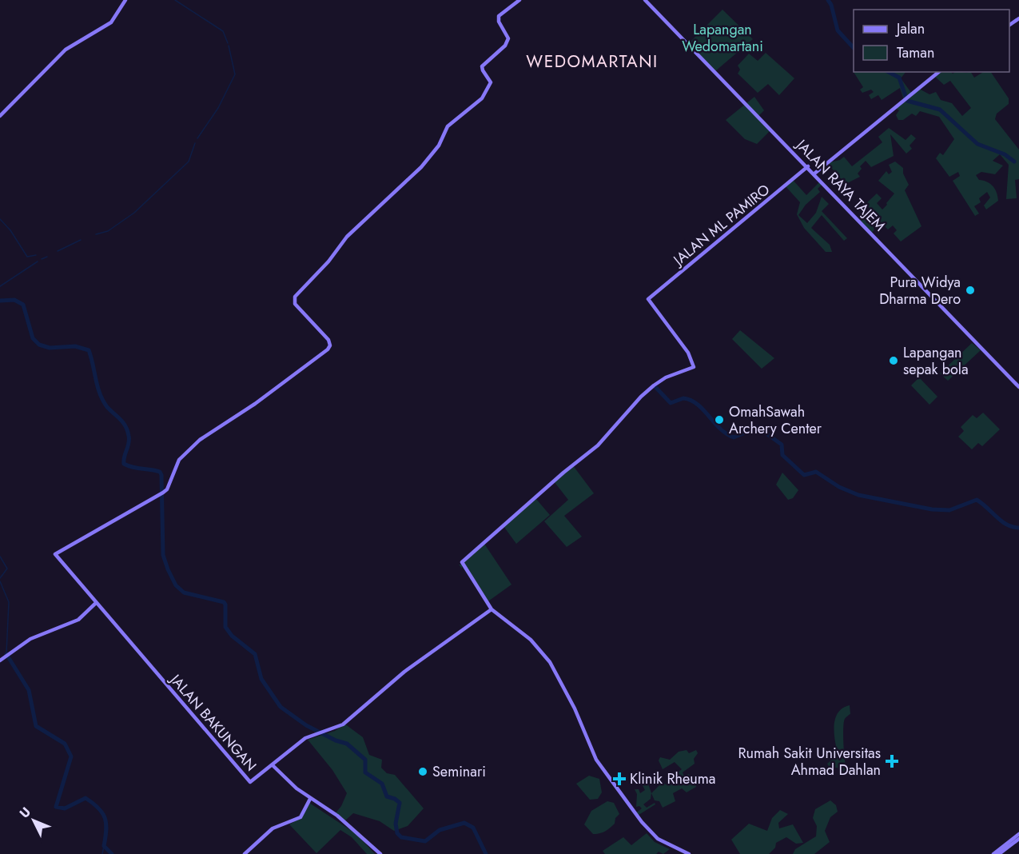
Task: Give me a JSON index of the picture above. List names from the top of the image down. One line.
{"streets":{"main road":["JALAN RAYA TAJEM","JALAN ML PAMIRO","JALAN BAKUNGAN"]},"crossings":[["JALAN RAYA TAJEM","JALAN ML PAMIRO"],["JALAN ML PAMIRO","JALAN BAKUNGAN"]],"districts":["WEDOMARTANI"],"parks":["Lapangan Wedomartani"],"places":{"other":["Pura Widya Dharma Dero","Lapangan sepak bola","OmahSawah Archery Center","Seminari"],"health":["Rumah Sakit Universitas Ahmad Dahlan","Klinik Rheuma"]},"legend":["Jalan","Taman"],"north":"top left"}
